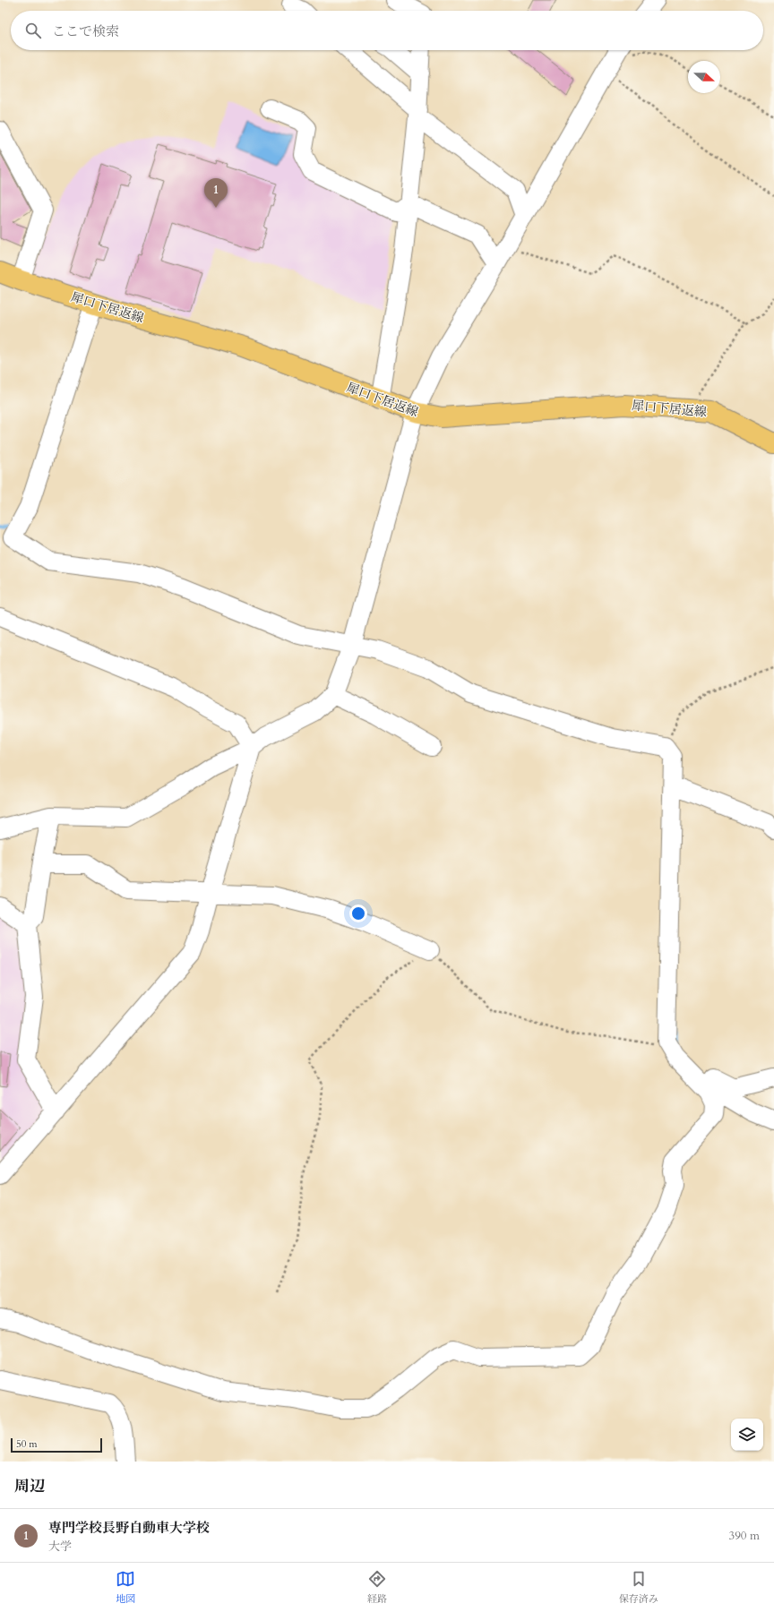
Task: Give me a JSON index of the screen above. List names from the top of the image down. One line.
{"streets":{"main road":["犀口下居返線"]},"scale_bar":"50 m","north":"right","page":{"search":"ここで検索","pins":"1","scale":"50 m","heading":"周辺","list":[{"mark":"1","name":"専門学校長野自動車大学校","note":"大学","value":"390 m"}],"nav":["地図","経路","保存済み"]}}
